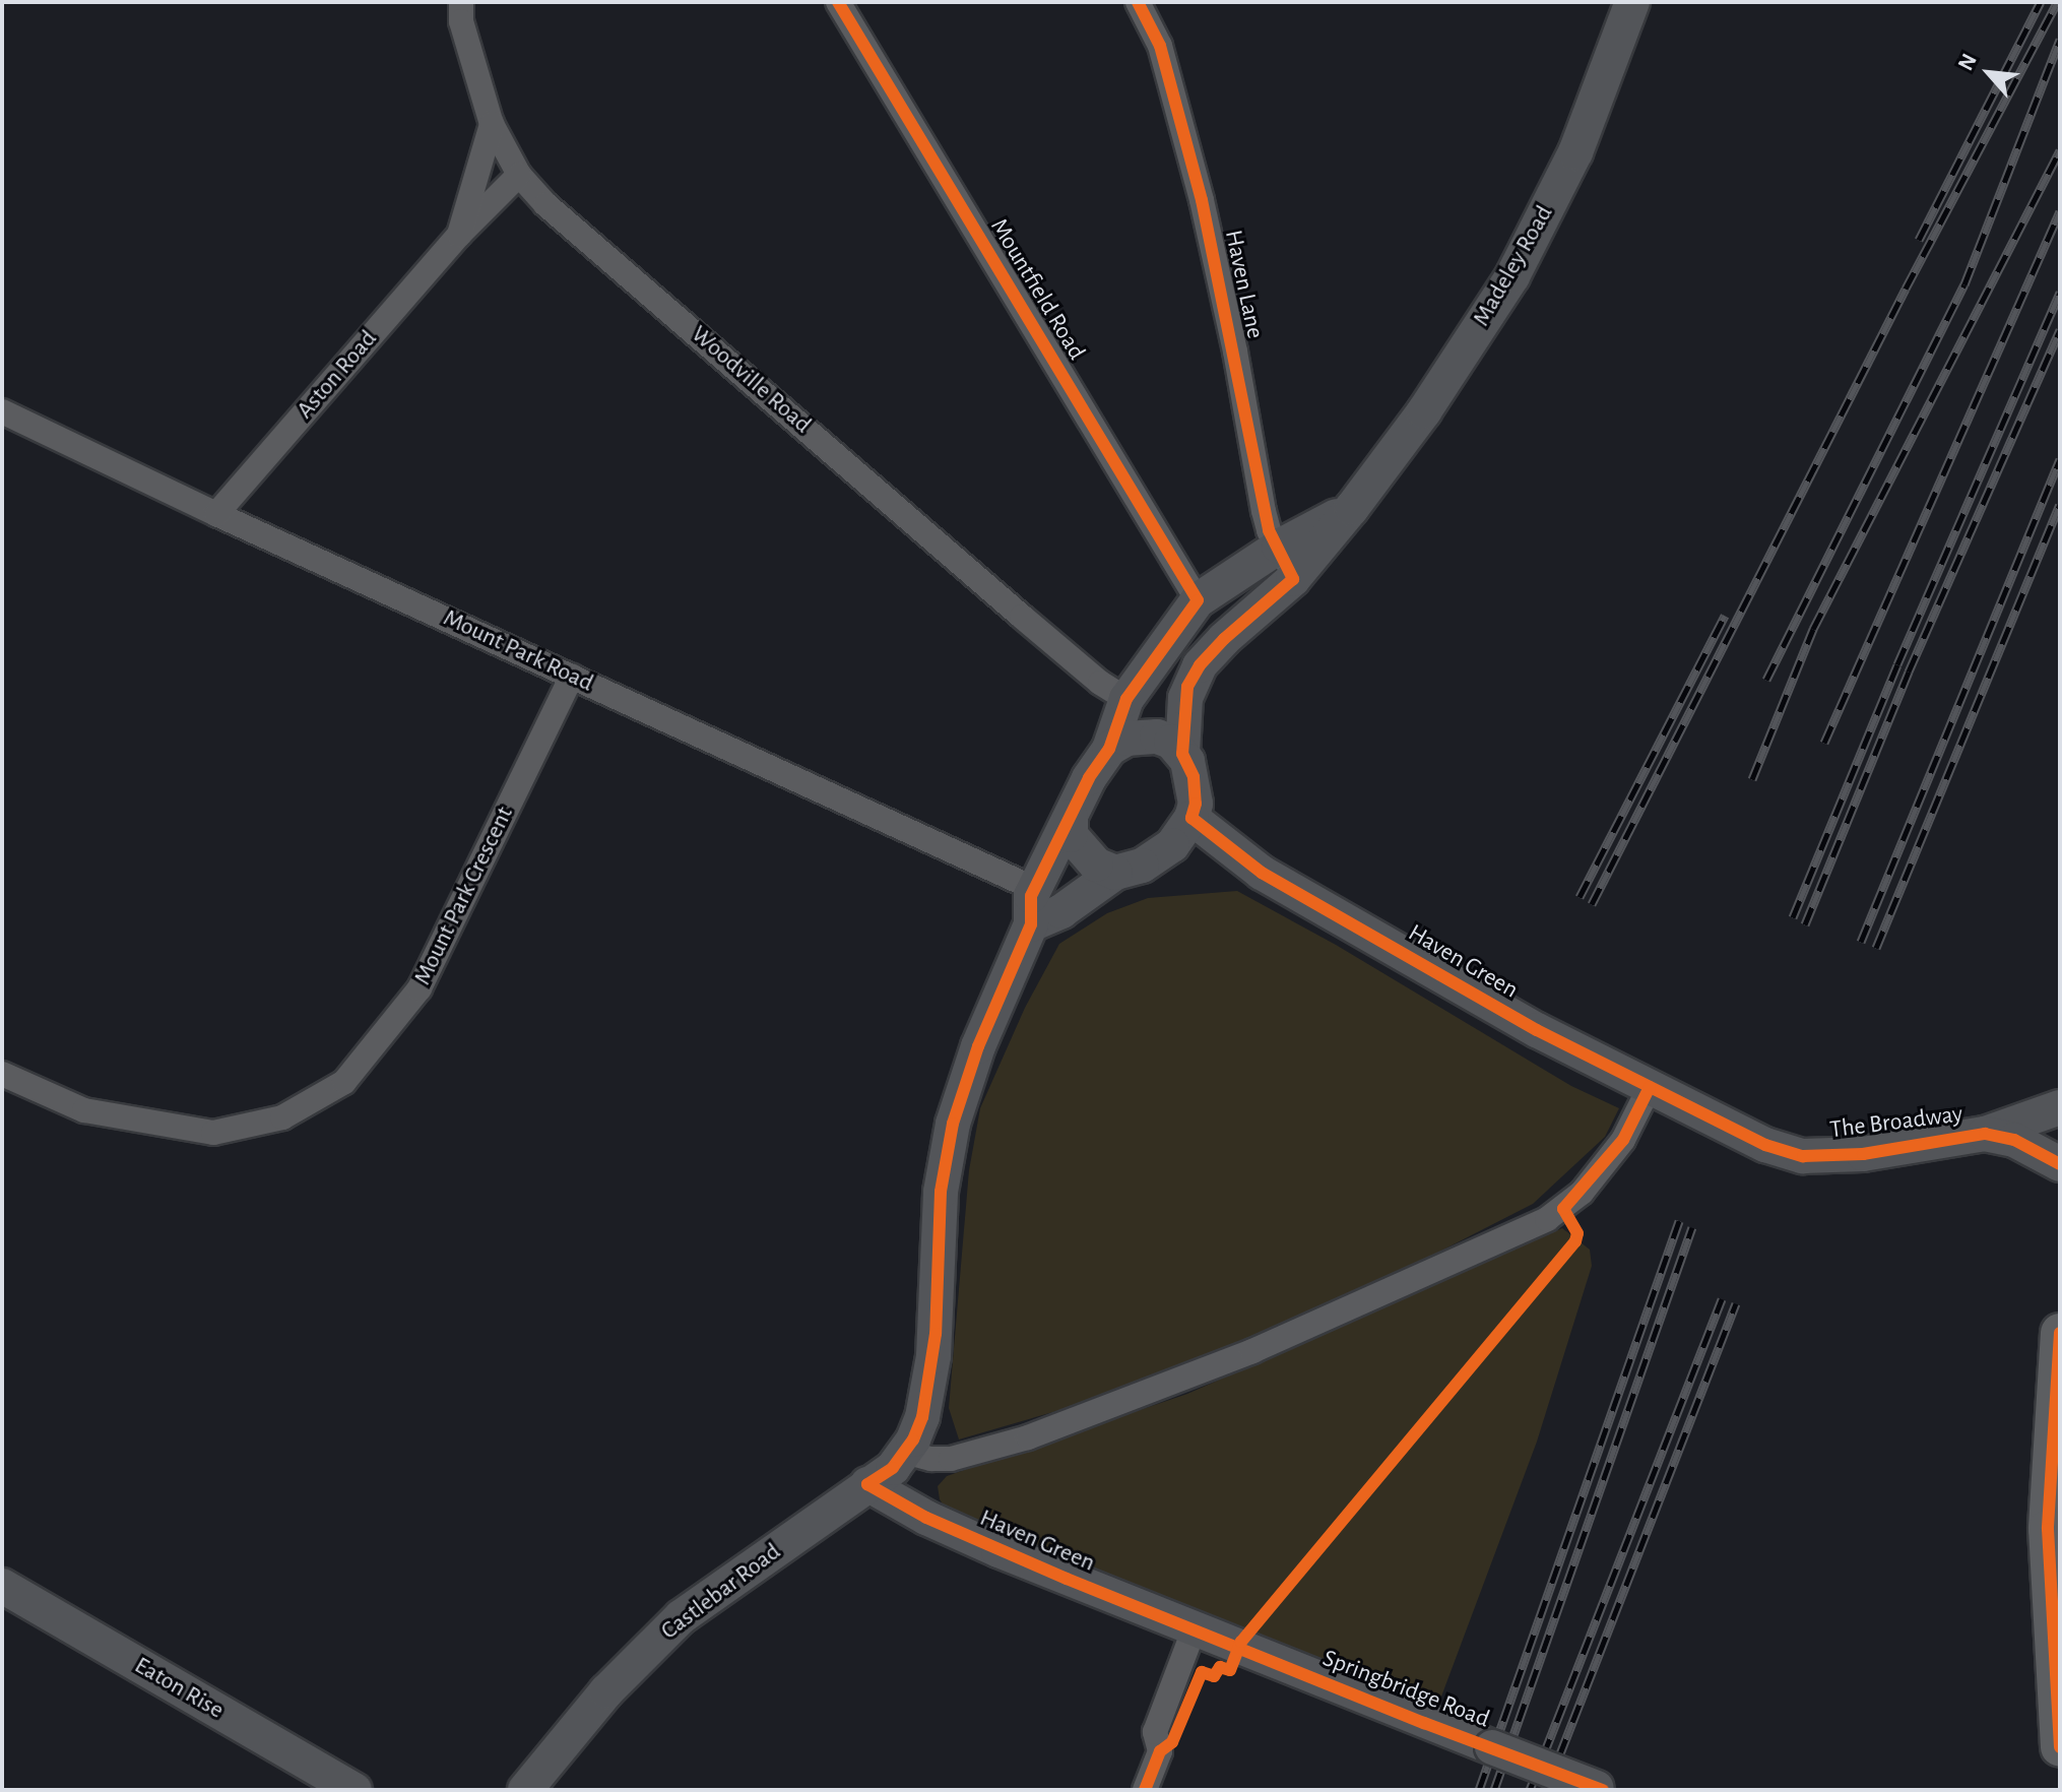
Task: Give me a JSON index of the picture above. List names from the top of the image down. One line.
{"streets":{"main road":["Madeley Road","Haven Green","The Broadway","Castlebar Road","Eaton Rise","Springbridge Road"],"street":["Haven Lane","Mountfield Road","Aston Road","Woodville Road","Mount Park Road","Mount Park Crescent"]},"crossings":[["Madeley Road","Haven Lane"],["Madeley Road","Mountfield Road"],["Madeley Road","Woodville Road"],["Madeley Road","Haven Green"],["Aston Road","Woodville Road"],["Aston Road","Mount Park Road"],["Mount Park Road","Mount Park Crescent"],["Haven Green","The Broadway"],["Haven Green","Castlebar Road"],["Haven Green","Springbridge Road"]],"north":"top left"}
